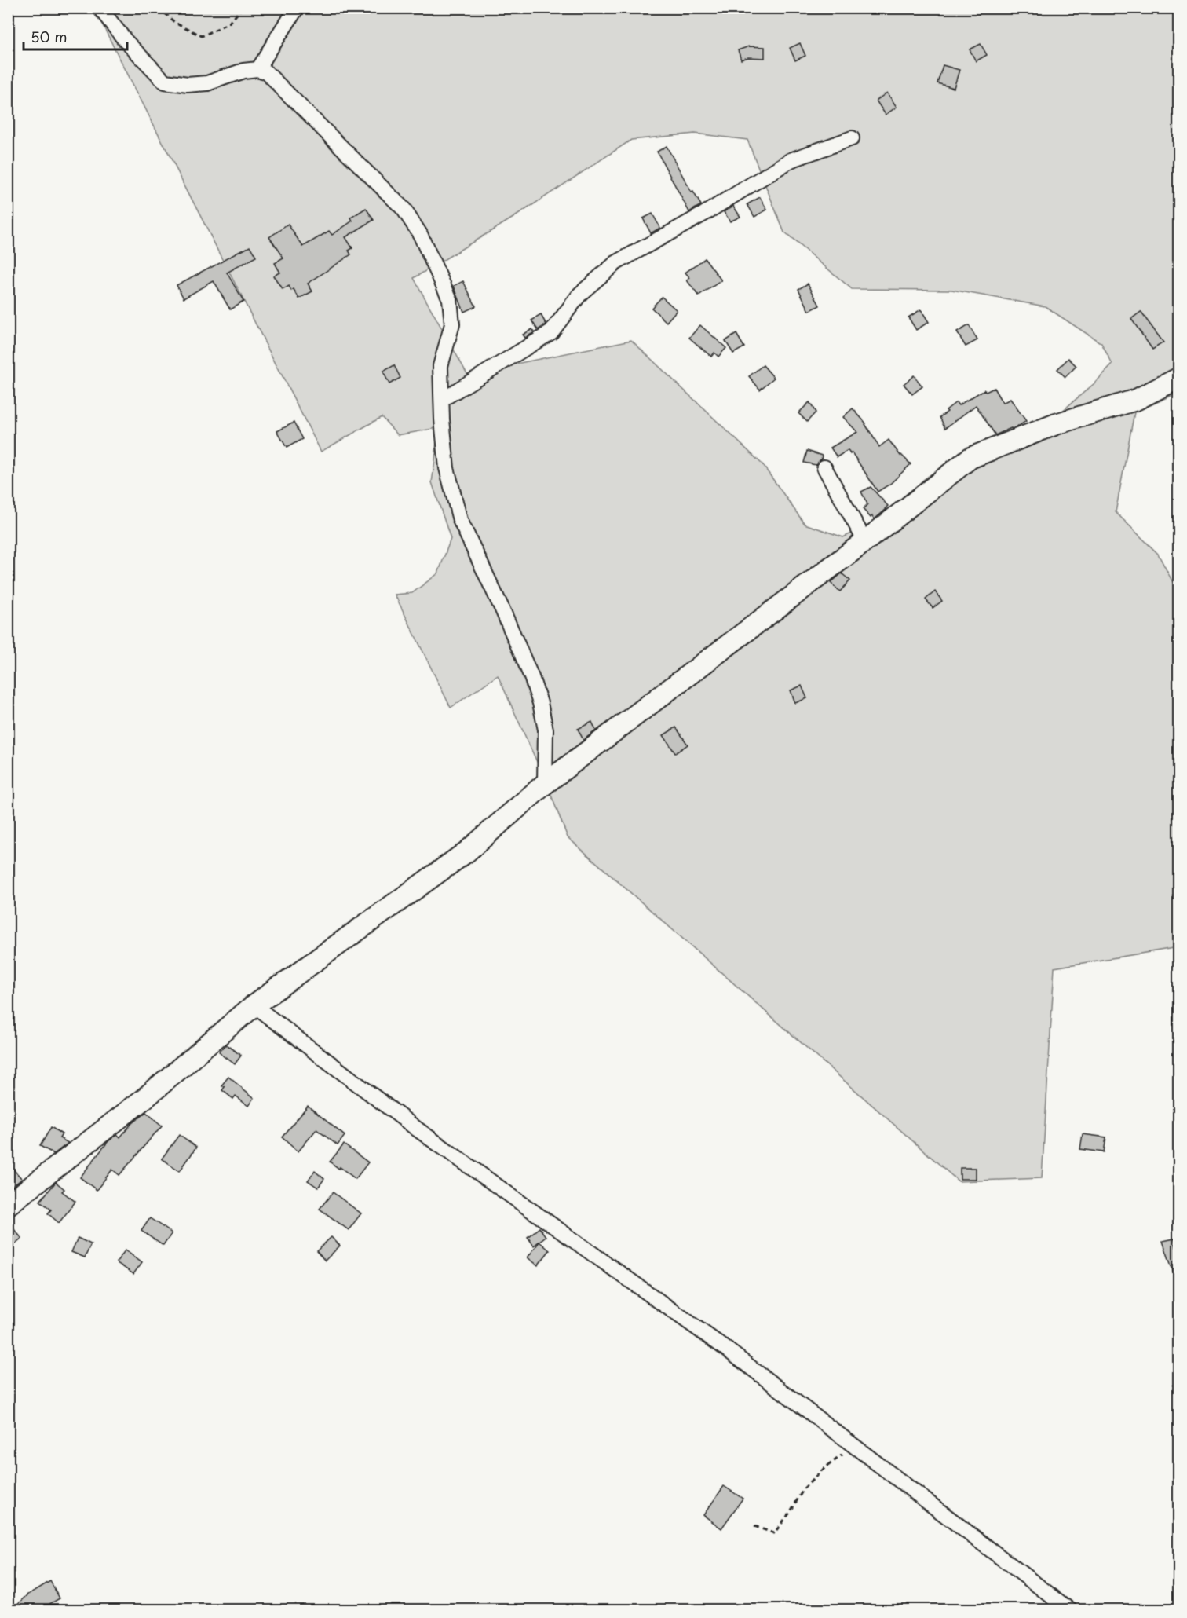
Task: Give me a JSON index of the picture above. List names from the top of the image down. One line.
{"scale_bar":"50 m"}
